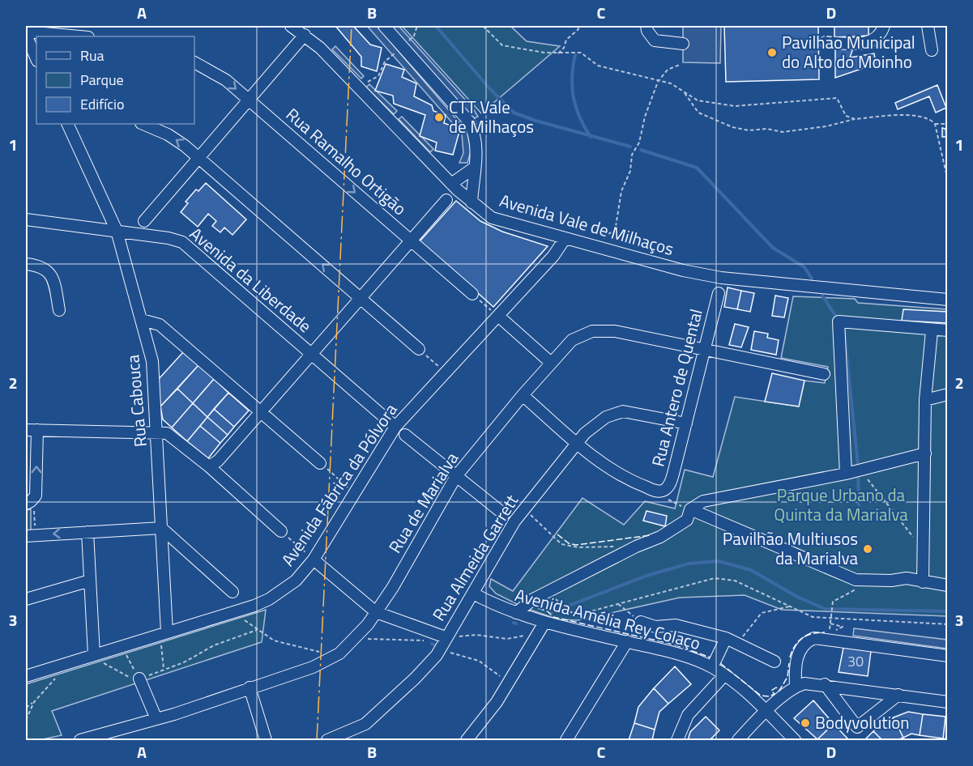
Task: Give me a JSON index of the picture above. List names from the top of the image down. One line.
{"streets":{"street":["Rua Ramalho Ortigão","Avenida Vale de Milhaços","Avenida da Liberdade","Rua Antero de Quental","Rua Cabouca","Avenida Fábrica da Pólvora","Rua de Marialva","Rua Almeida Garrett","Avenida Amélia Rey Colaço"]},"crossings":[["Avenida Vale de Milhaços","Avenida Fábrica da Pólvora"],["Avenida da Liberdade","Rua Cabouca"],["Avenida da Liberdade","Avenida Fábrica da Pólvora"],["Rua Antero de Quental","Rua de Marialva"],["Rua Antero de Quental","Rua Almeida Garrett"],["Rua Cabouca","Avenida Fábrica da Pólvora"],["Rua Almeida Garrett","Avenida Amélia Rey Colaço"]],"parks":["Parque Urbano da Quinta da Marialva"],"places":["Pavilhão Municipal do Alto do Moinho","CTT Vale de Milhaços","Pavilhão Multiusos da Marialva","Bodyvolution"],"house_numbers":["30"],"legend":["Rua","Parque","Edifício"],"grid":{"columns":["A","B","C","D"],"rows":["1","2","3"]}}
